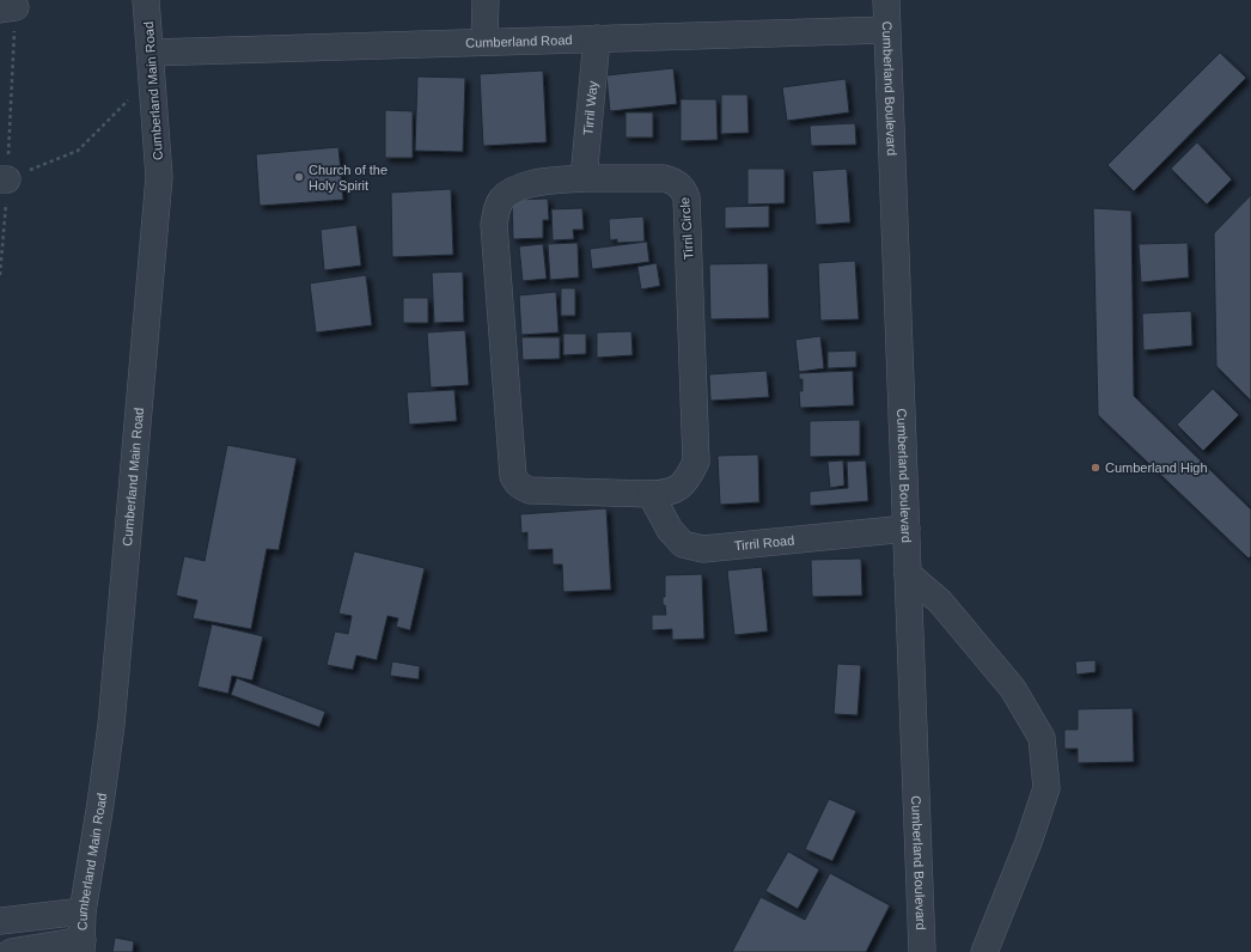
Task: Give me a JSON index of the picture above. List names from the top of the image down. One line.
{"streets":{"street":["Cumberland Road","Cumberland Boulevard","Cumberland Main Road","Tirril Way","Tirril Circle","Tirril Road"]},"crossings":[["Cumberland Road","Cumberland Boulevard"],["Cumberland Road","Cumberland Main Road"],["Cumberland Road","Tirril Way"],["Cumberland Boulevard","Tirril Road"],["Tirril Way","Tirril Circle"],["Tirril Circle","Tirril Road"]],"places":["Church of the Holy Spirit","Cumberland High"]}
